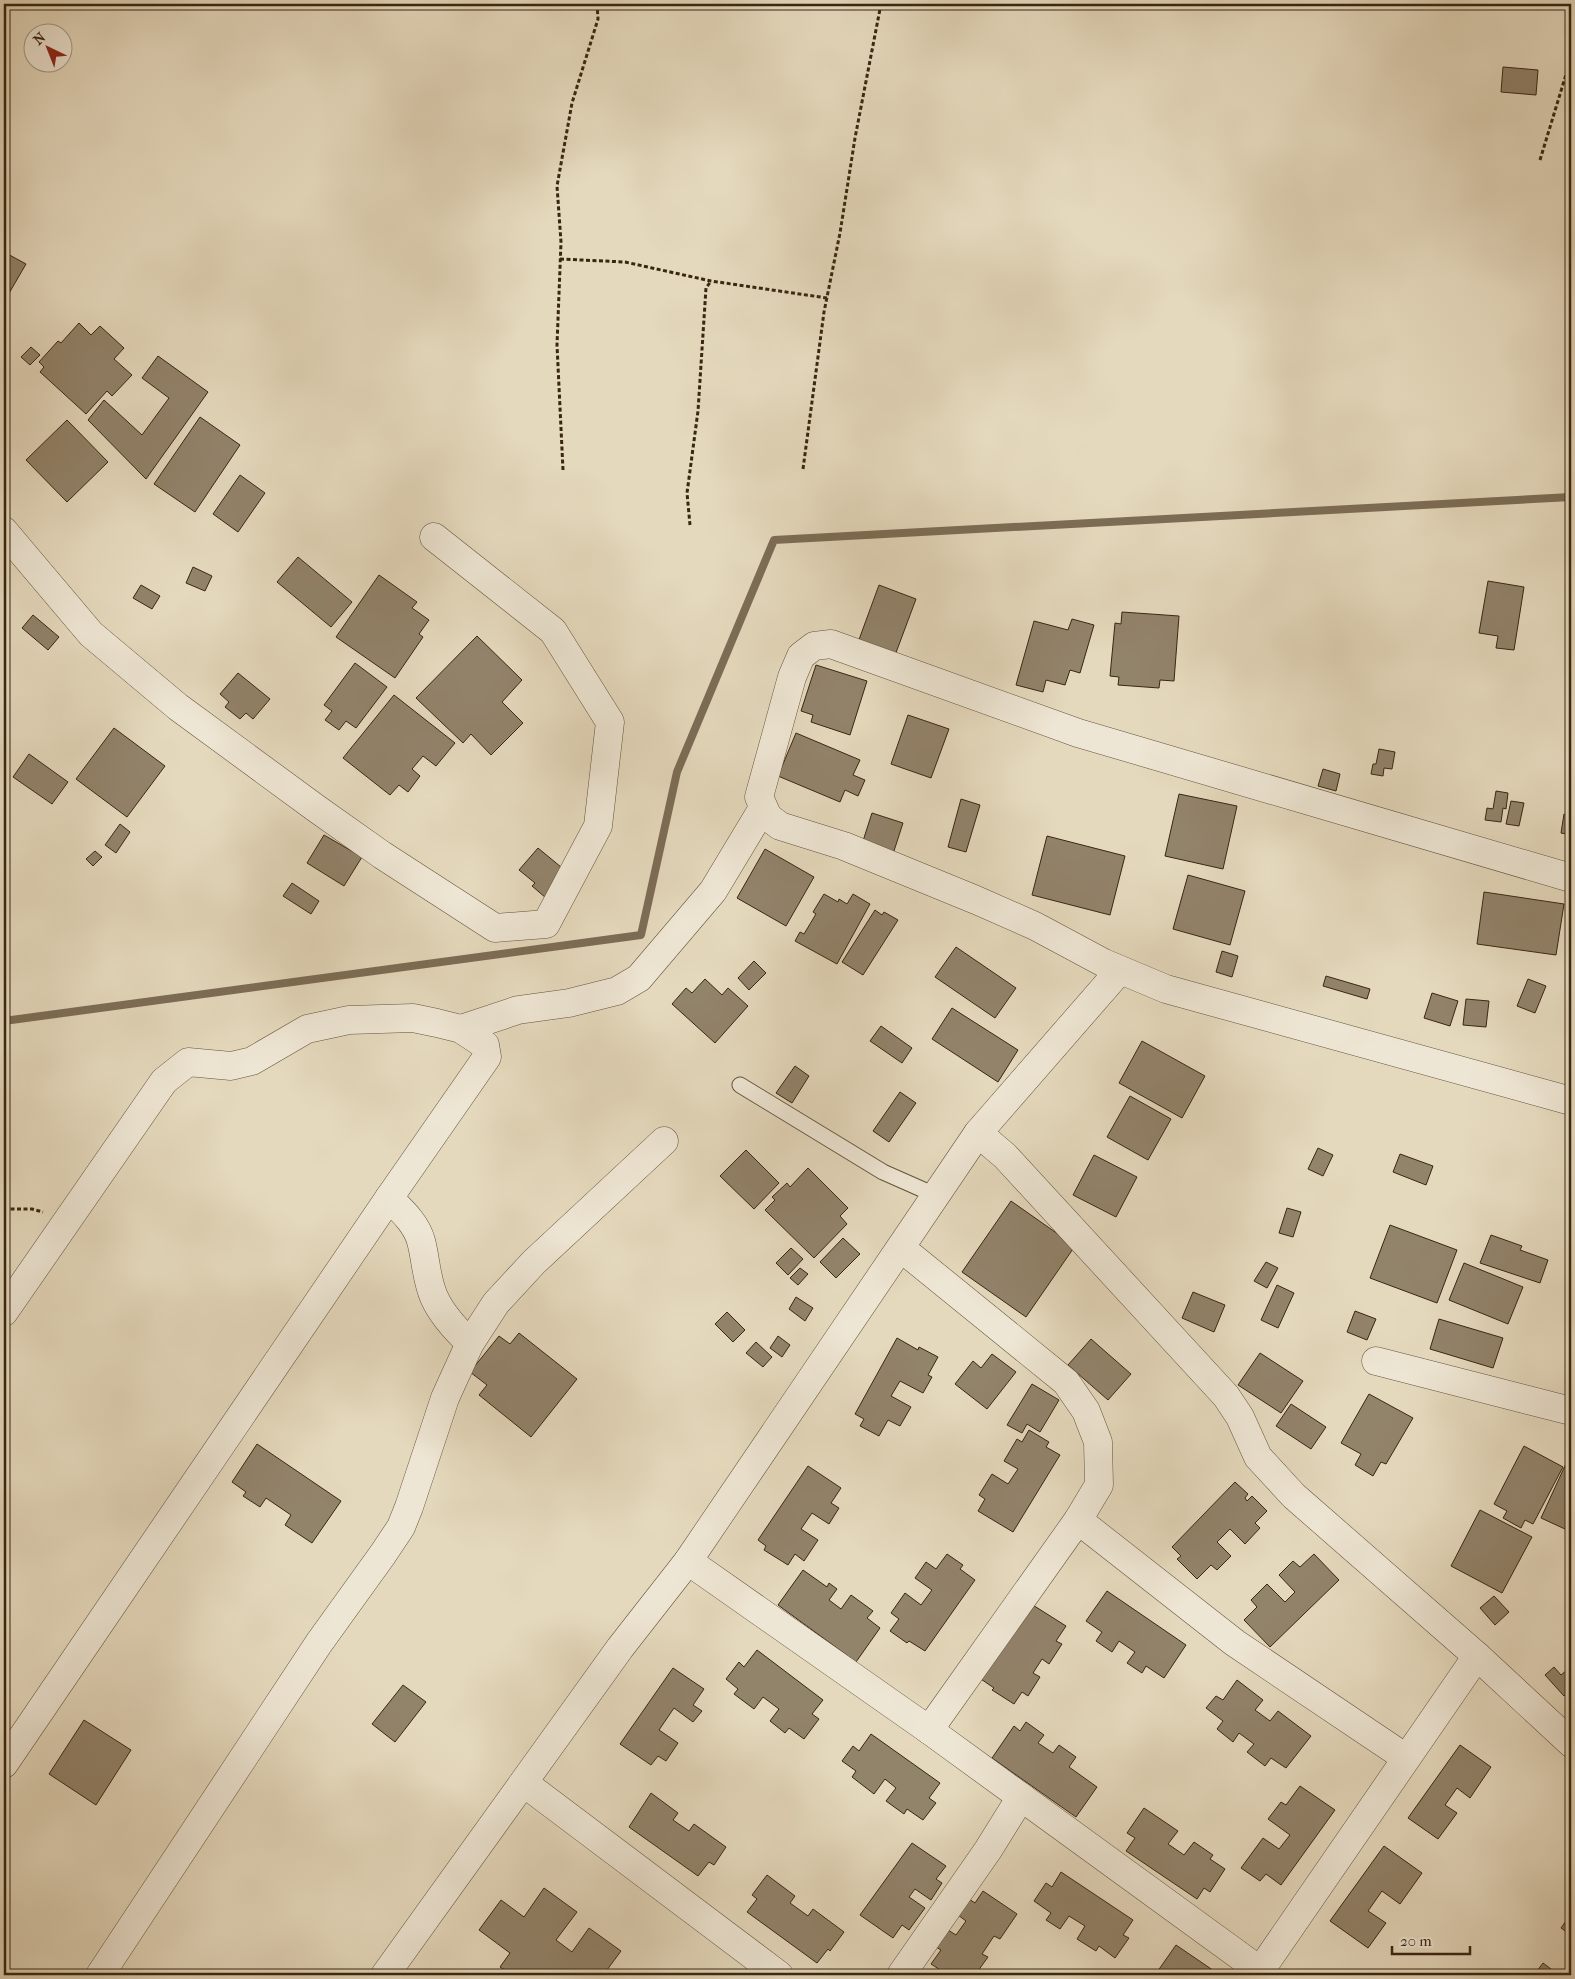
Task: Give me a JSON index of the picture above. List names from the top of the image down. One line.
{"scale_bar":"20 m","north":"top left"}
